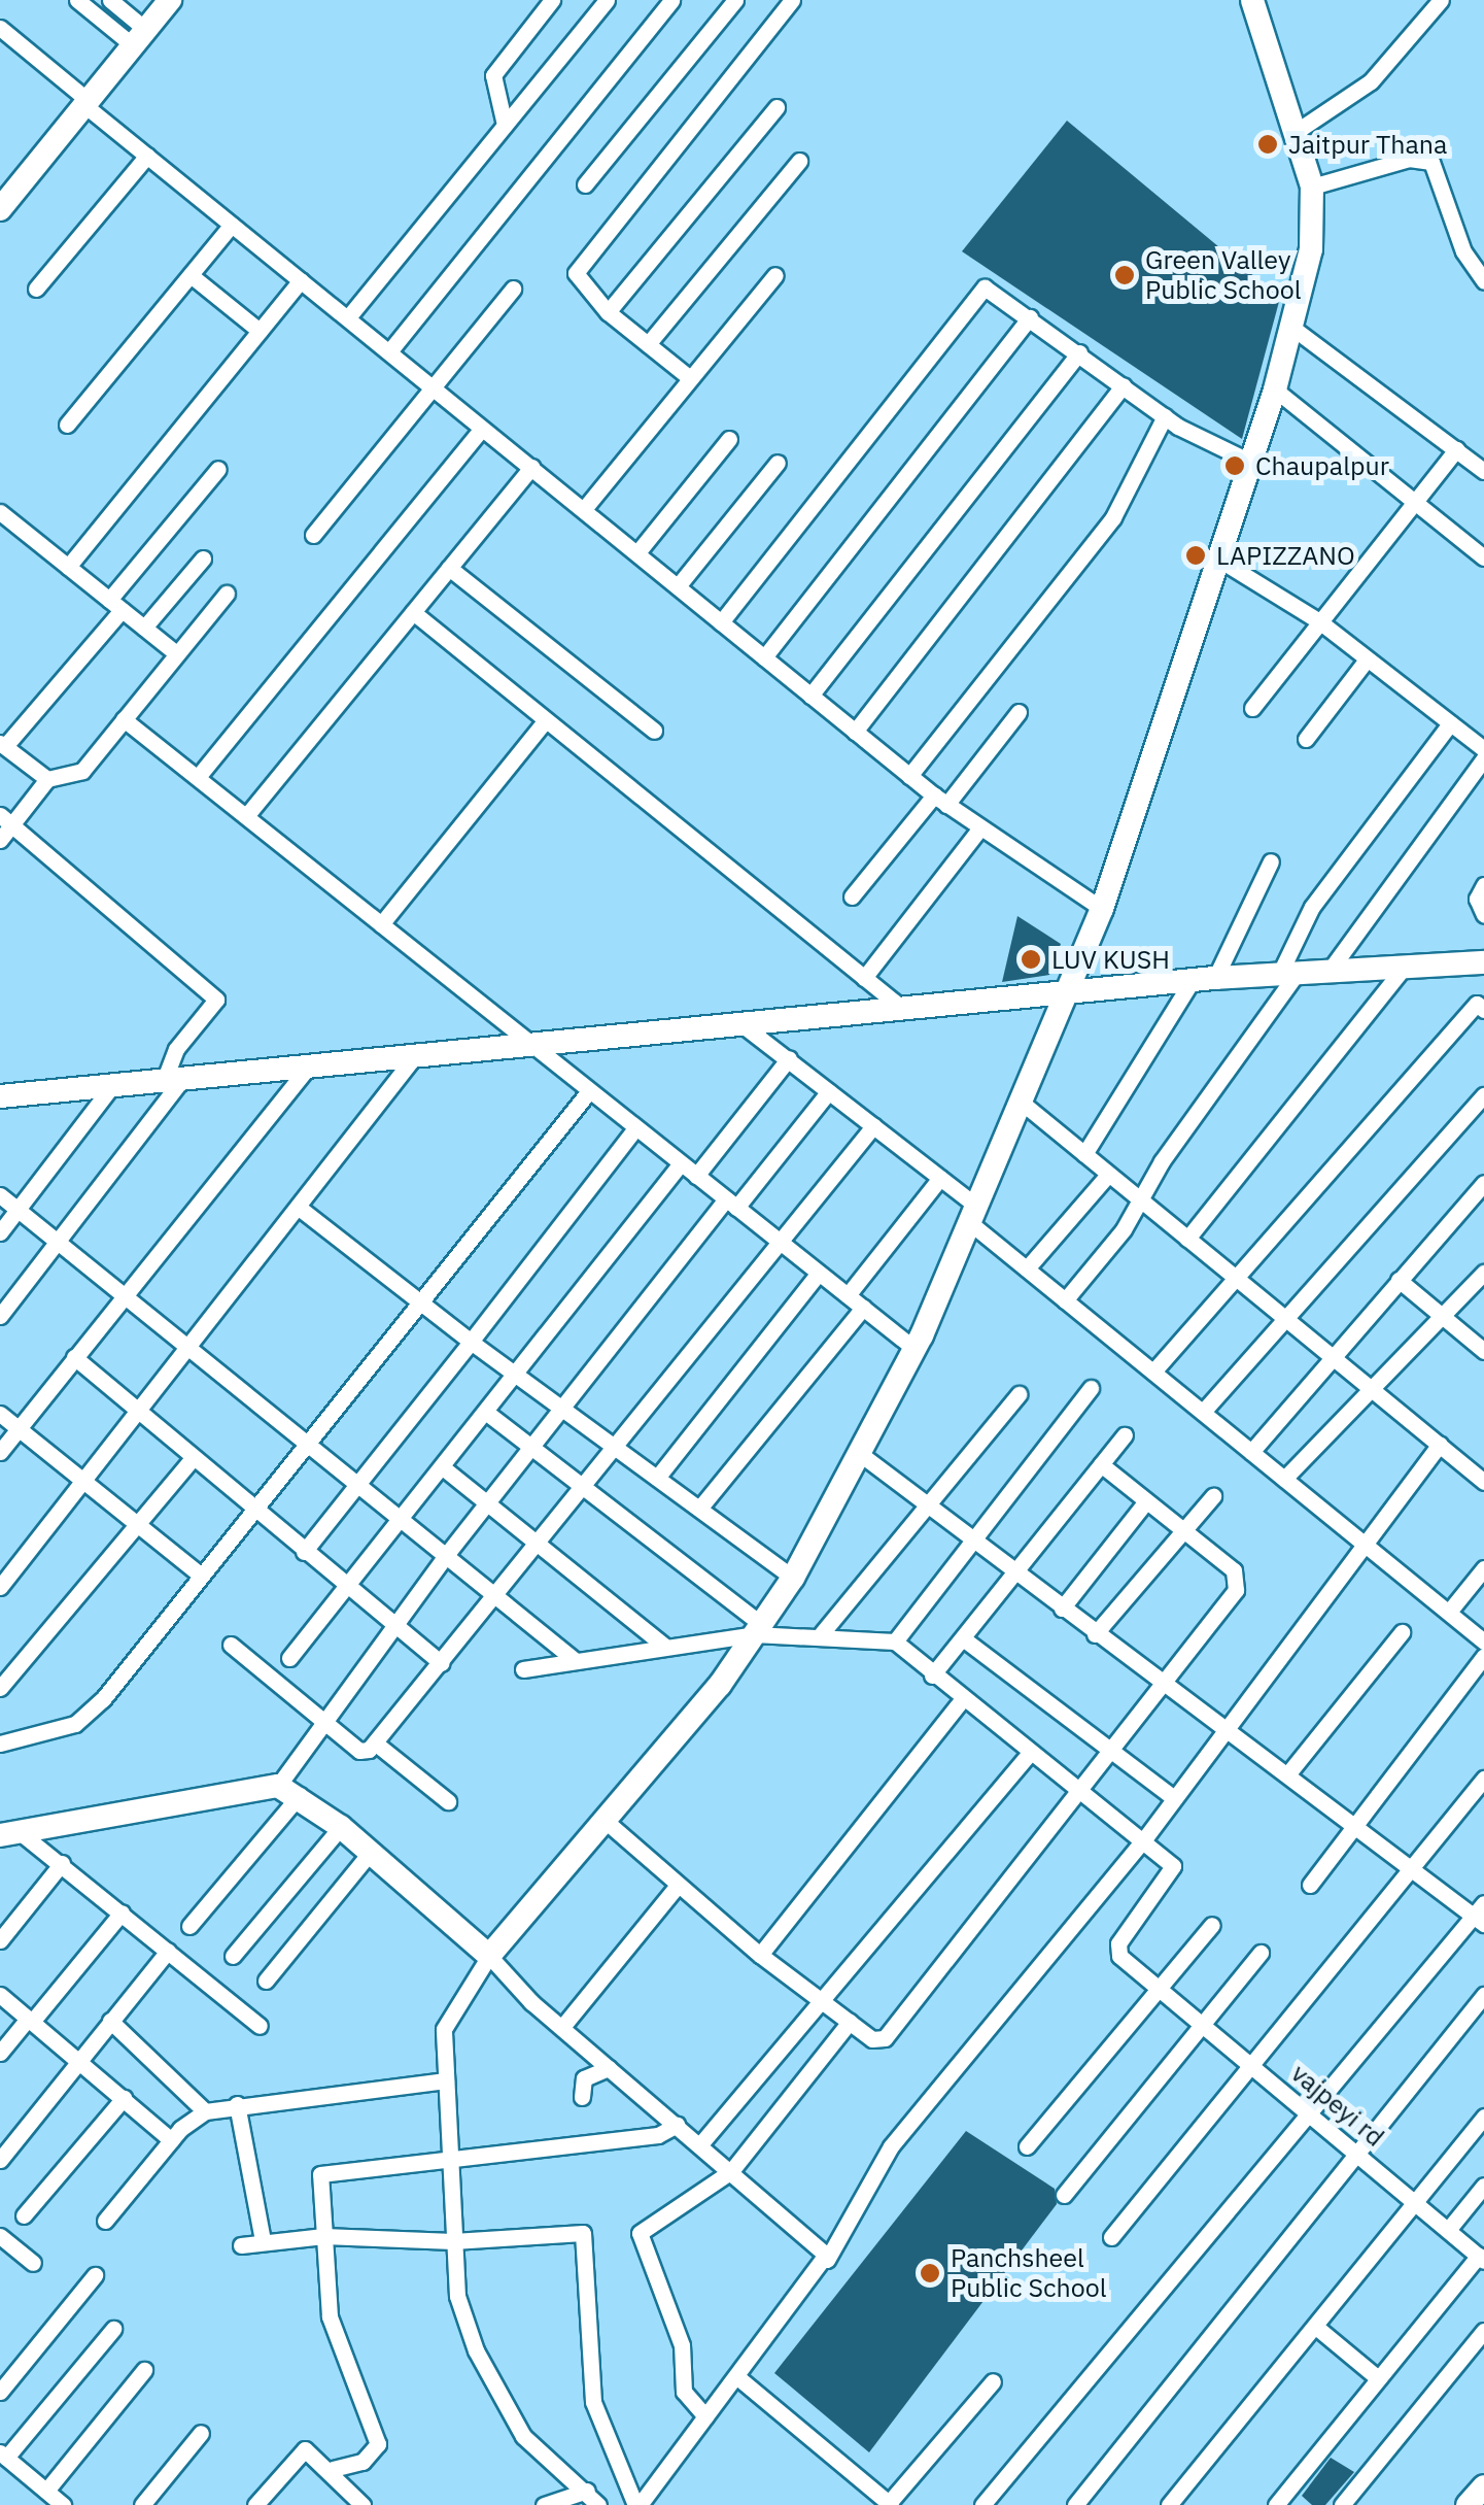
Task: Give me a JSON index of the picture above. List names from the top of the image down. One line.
{"streets":{"street":["vajpeyi rd"]},"places":["Jaitpur Thana","Green Valley Public School","Chaupalpur","LAPIZZANO","LUV KUSH","Panchsheel Public School"]}
